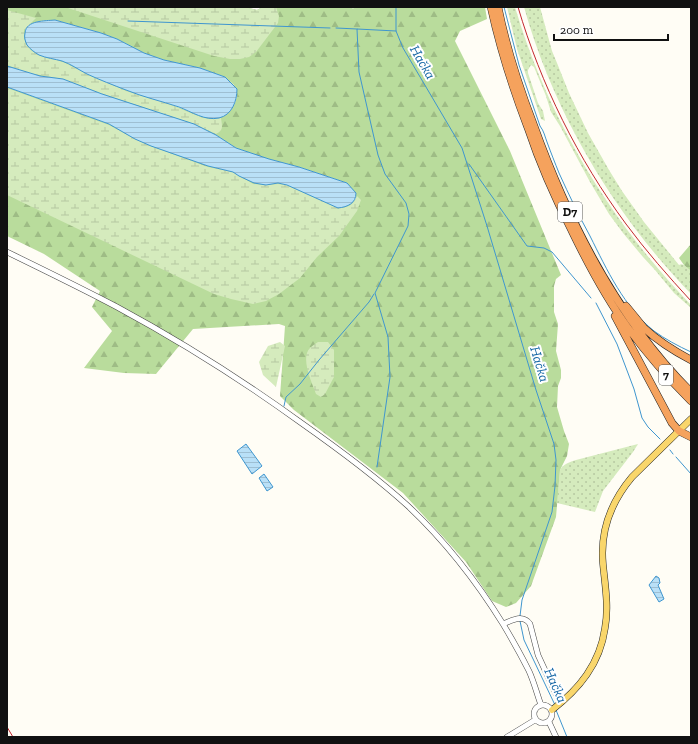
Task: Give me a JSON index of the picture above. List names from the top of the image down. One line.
{"streets":{"highway":["D7","7"]},"crossings":[["D7","7"]],"water":["Hačka"],"scale_bar":"200 m"}
